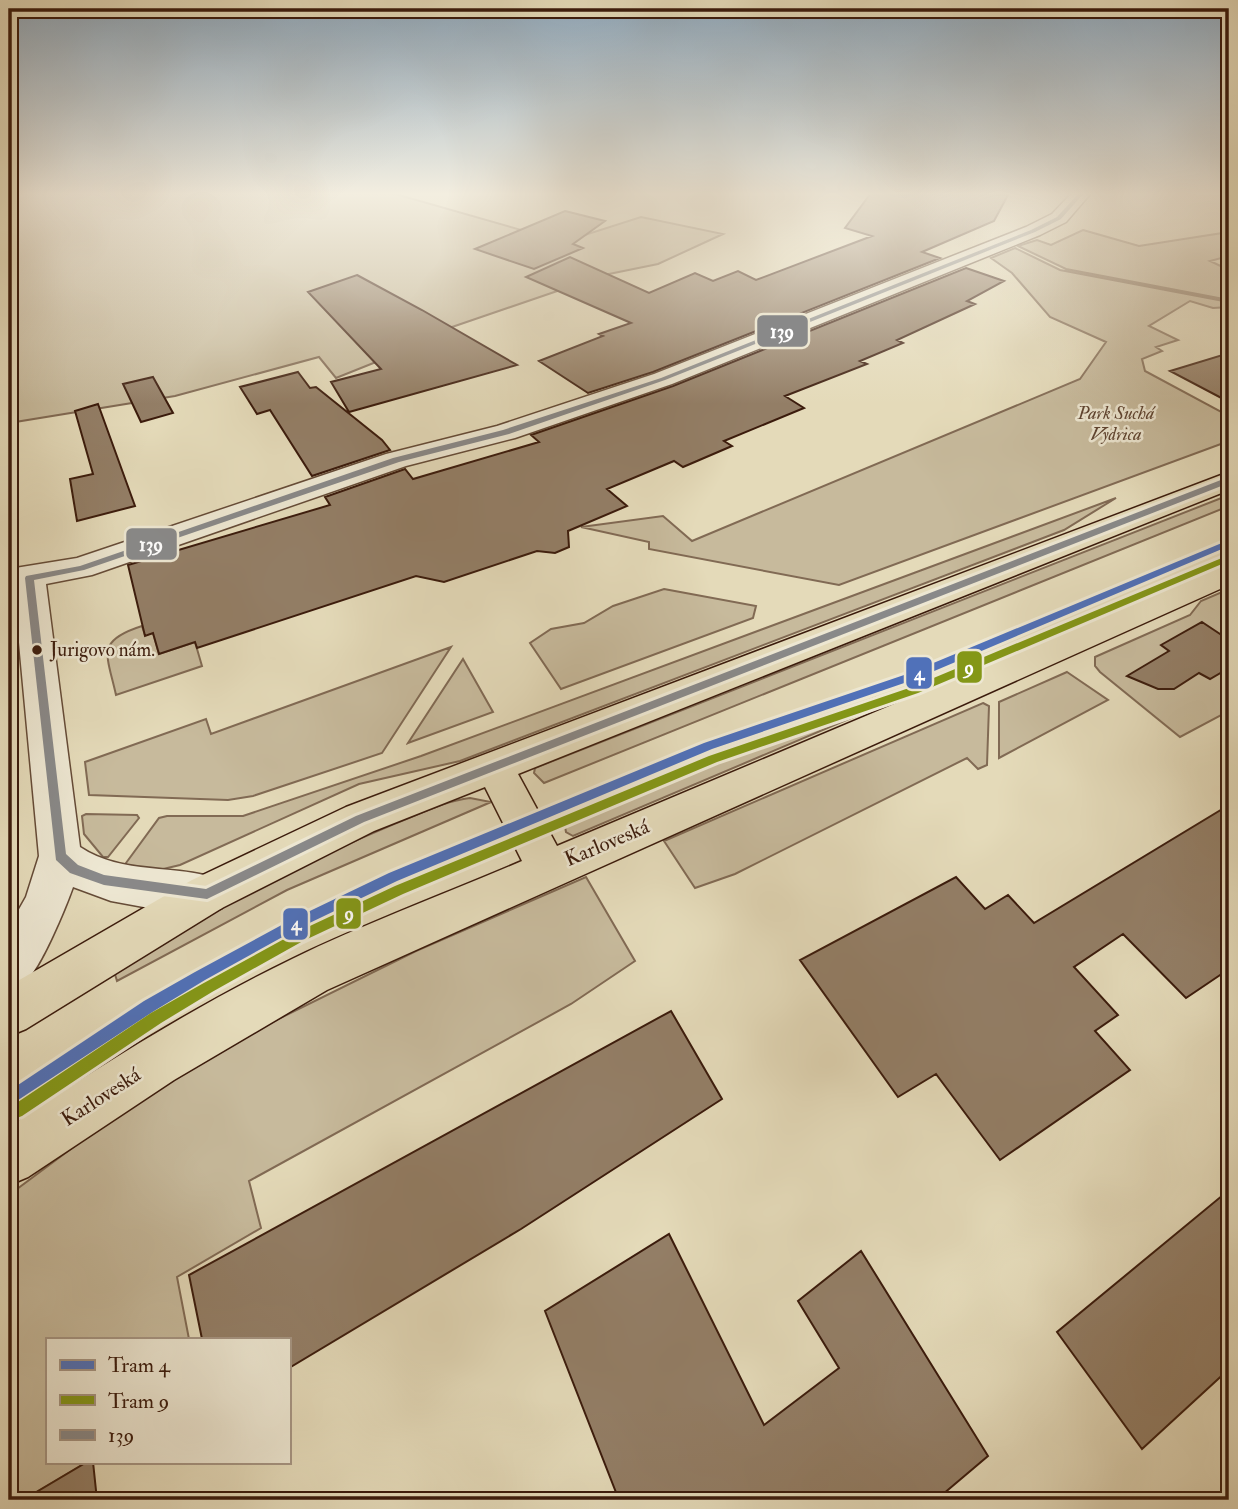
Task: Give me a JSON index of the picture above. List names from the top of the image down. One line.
{"streets":{"main road":["Karloveská"]},"parks":["Park Suchá Vydrica"],"places":["Jurigovo nám."],"lines":["transit line 139","tram line 4","tram line 9"],"legend":["Tram 4","Tram 9","139"]}
